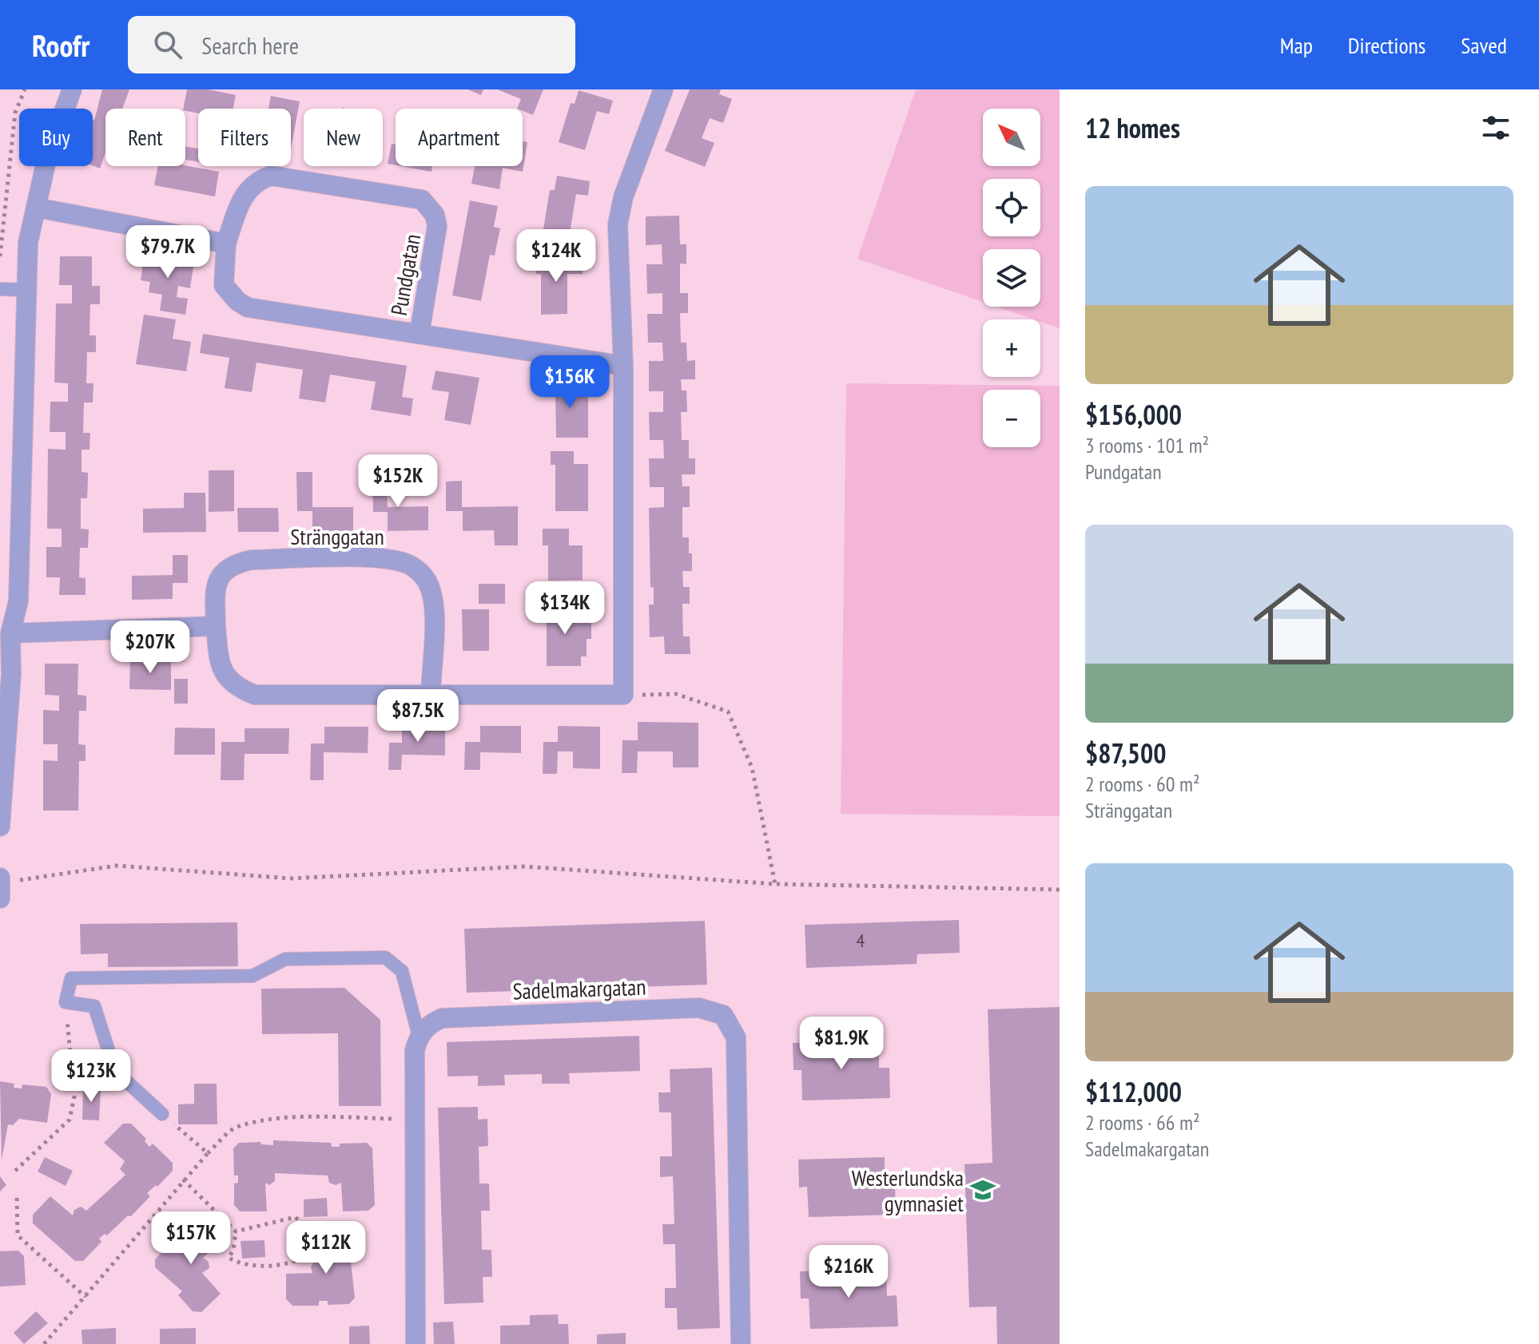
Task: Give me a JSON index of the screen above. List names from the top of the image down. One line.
{"streets":{"street":["Pundgatan","Stränggatan","Sadelmakargatan"]},"places":{"school or university":["Westerlundska gymnasiet"]},"house_numbers":["4"],"north":"top left","page":{"header":"Roofr","search":"Search here","nav":["Map","Directions","Saved"],"heading":"12 homes","map_buttons":["+","−"],"chip":["Buy","Rent","Filters","New","Apartment"],"list":[{"name":"$156,000","note":"3 rooms · 101 m² · Pundgatan"},{"name":"$87,500","note":"2 rooms · 60 m² · Stränggatan"},{"name":"$112,000","note":"2 rooms · 66 m² · Sadelmakargatan"}],"price":["$79.7K","$124K","$156K","$152K","$134K","$207K","$87.5K","$81.9K","$123K","$157K","$112K","$216K"]}}
